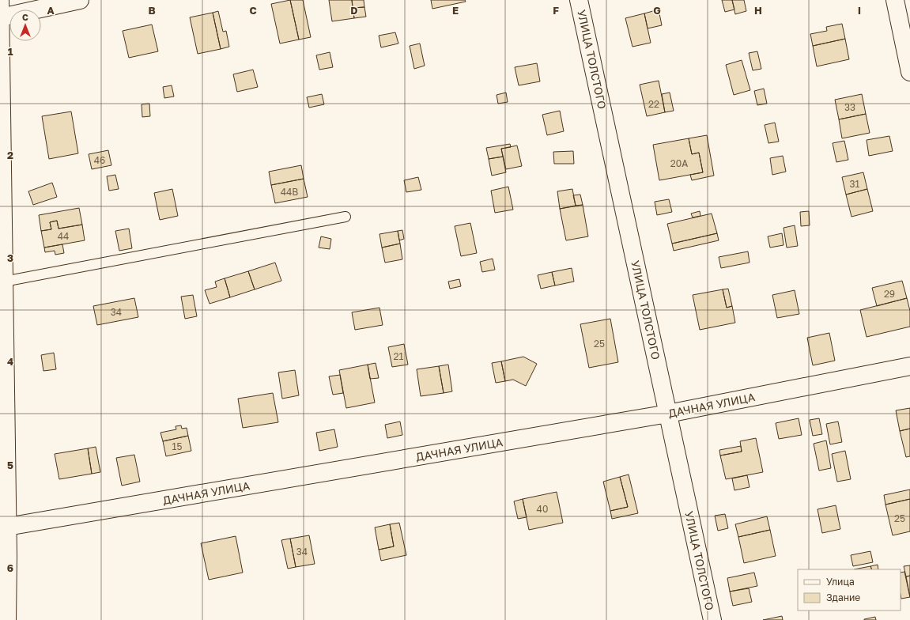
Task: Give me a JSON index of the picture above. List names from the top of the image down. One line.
{"streets":{"street":["УЛИЦА ТОЛСТОГО","ДАЧНАЯ УЛИЦА"]},"crossings":[["УЛИЦА ТОЛСТОГО","ДАЧНАЯ УЛИЦА"]],"house_numbers":["22","33","46","20А","31","44В","44","29","34","25","21","15","40","25","34"],"legend":["Улица","Здание"],"north":"top","grid":{"columns":["A","B","C","D","E","F","G","H","I"],"rows":["1","2","3","4","5","6"]}}
